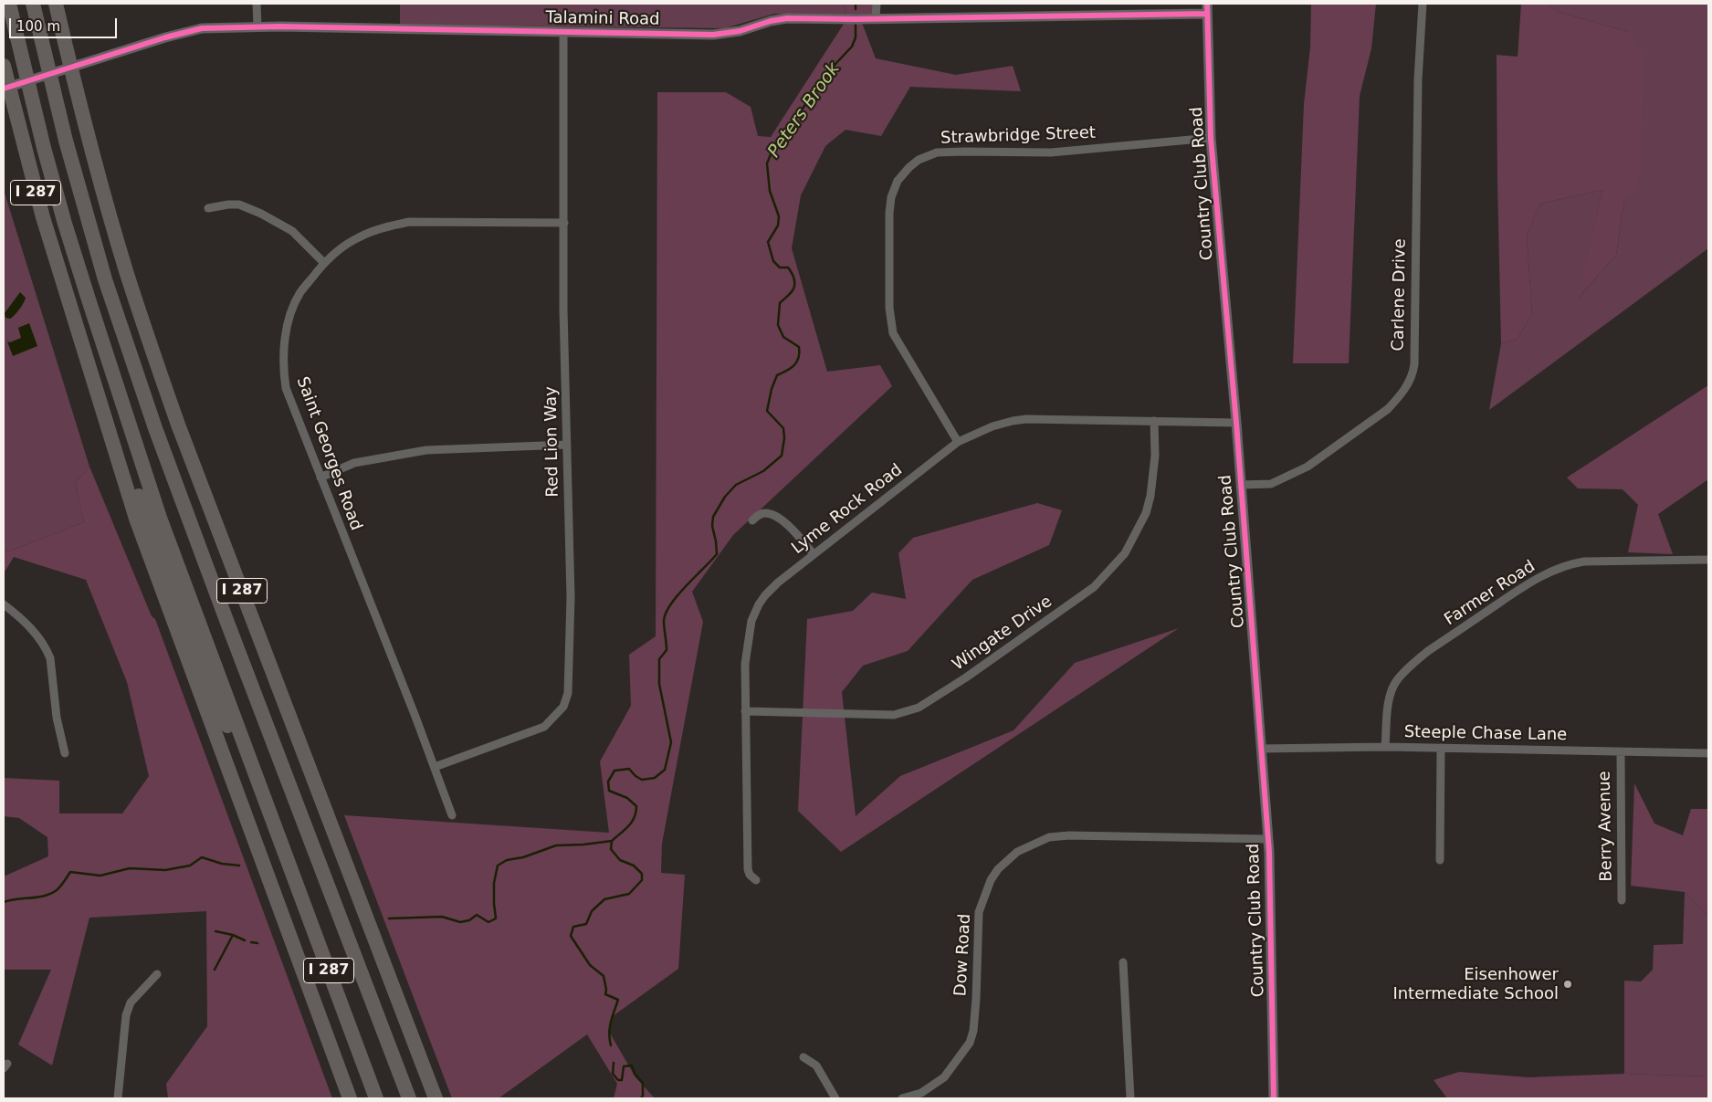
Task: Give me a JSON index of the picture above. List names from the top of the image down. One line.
{"streets":{"highway":["I 287"],"street":["Talamini Road","Strawbridge Street","Country Club Road","Carlene Drive","Red Lion Way","Saint Georges Road","Lyme Rock Road","Farmer Road","Wingate Drive","Steeple Chase Lane","Berry Avenue","Dow Road"]},"crossings":[["Talamini Road","Country Club Road"],["Talamini Road","Red Lion Way"],["Strawbridge Street","Country Club Road"],["Strawbridge Street","Lyme Rock Road"],["Country Club Road","Carlene Drive"],["Country Club Road","Lyme Rock Road"],["Country Club Road","Steeple Chase Lane"],["Country Club Road","Dow Road"],["Red Lion Way","Saint Georges Road"],["Lyme Rock Road","Wingate Drive"],["Farmer Road","Steeple Chase Lane"],["Steeple Chase Lane","Berry Avenue"]],"water":["Peters Brook"],"places":["Eisenhower Intermediate School"],"scale_bar":"100 m"}
